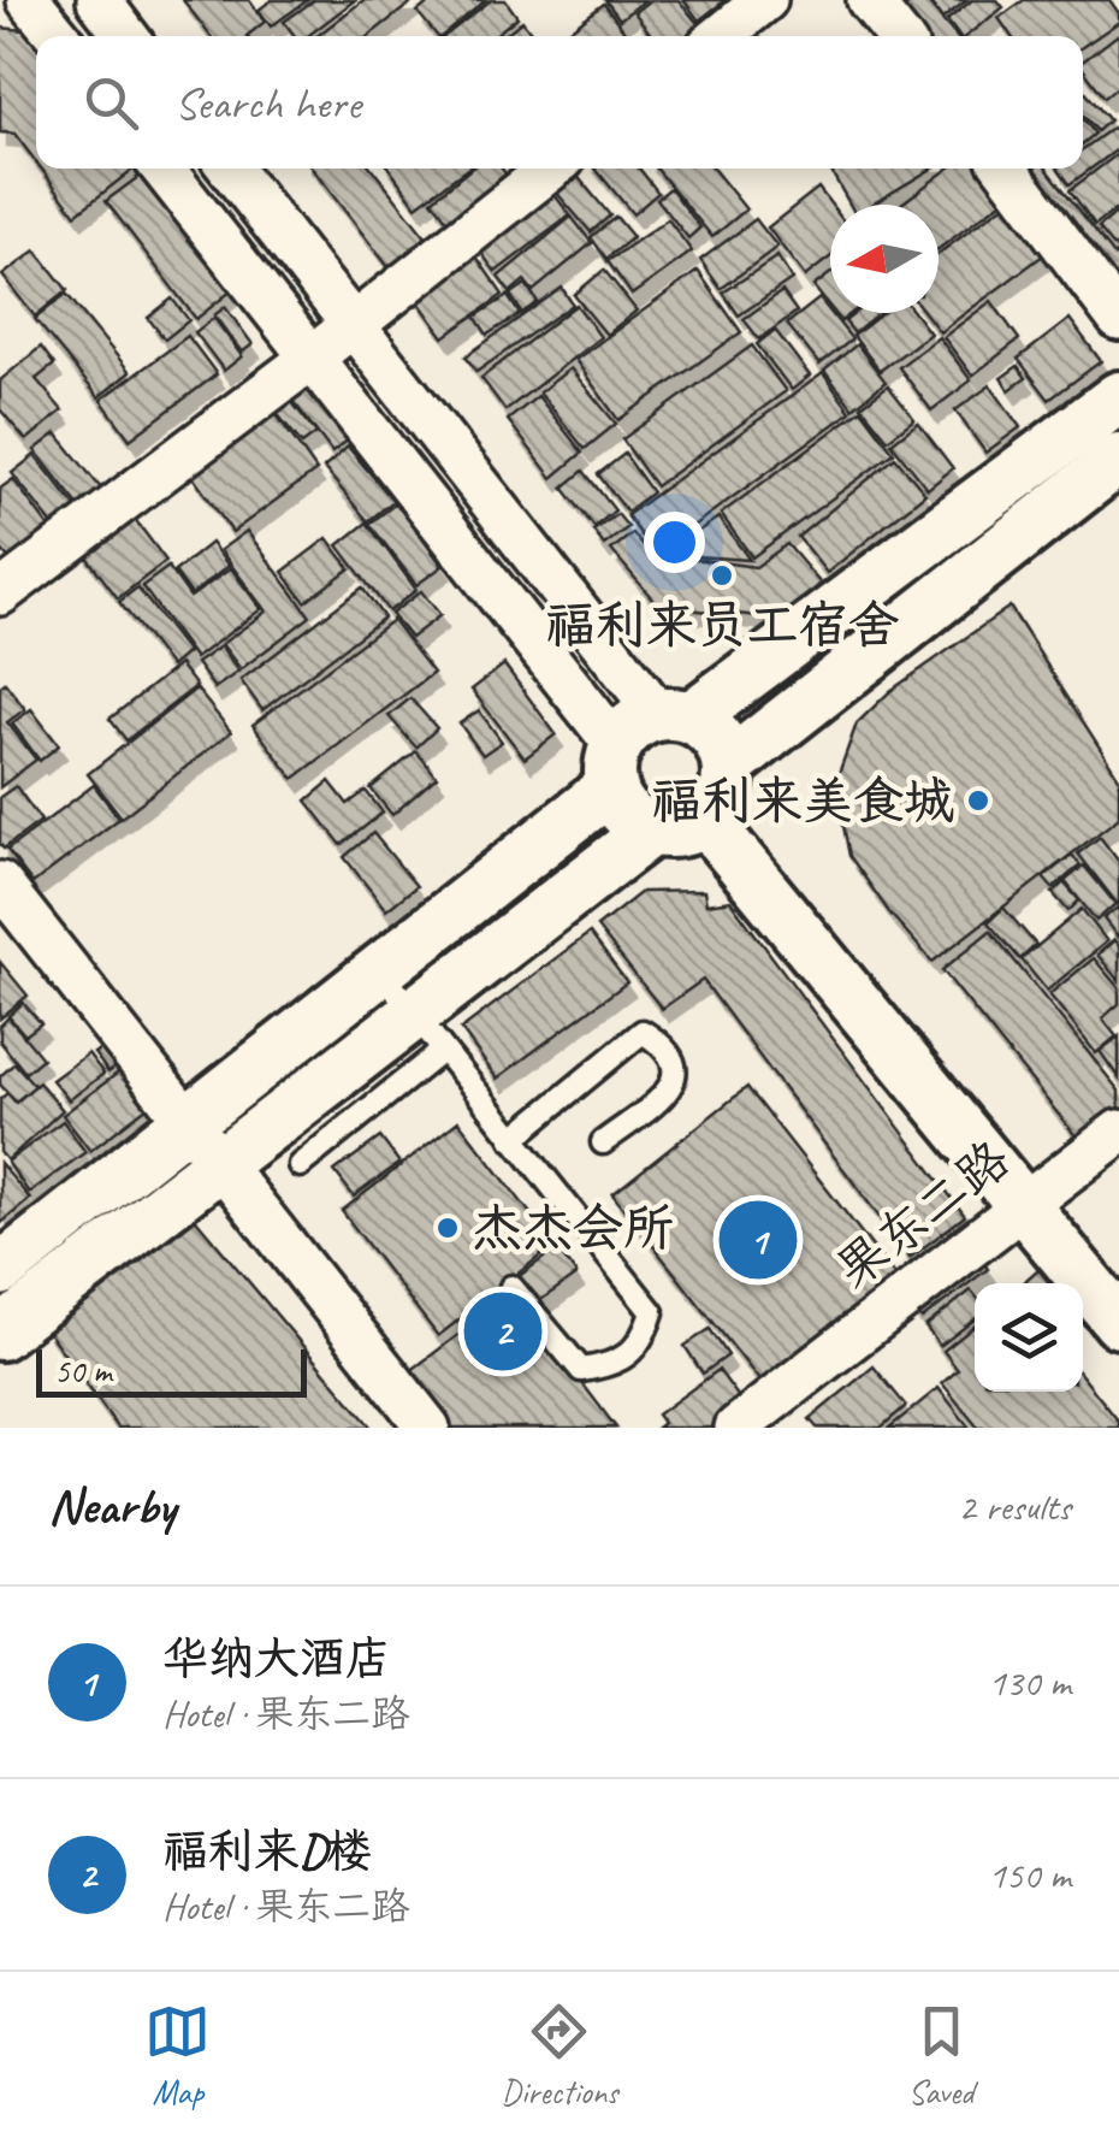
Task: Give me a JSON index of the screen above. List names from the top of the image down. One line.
{"streets":{"street":["果东二路"]},"places":["福利来员工宿舍","福利来美食城","杰杰会所"],"scale_bar":"50 m","north":"left","page":{"search":"Search here","pins":["1","2"],"scale":"50 m","heading":["Nearby","2 results"],"list":[{"mark":"1","name":"华纳大酒店","note":"Hotel · 果东二路","value":"130 m"},{"mark":"2","name":"福利来D楼","note":"Hotel · 果东二路","value":"150 m"}],"nav":["Map","Directions","Saved"]}}
